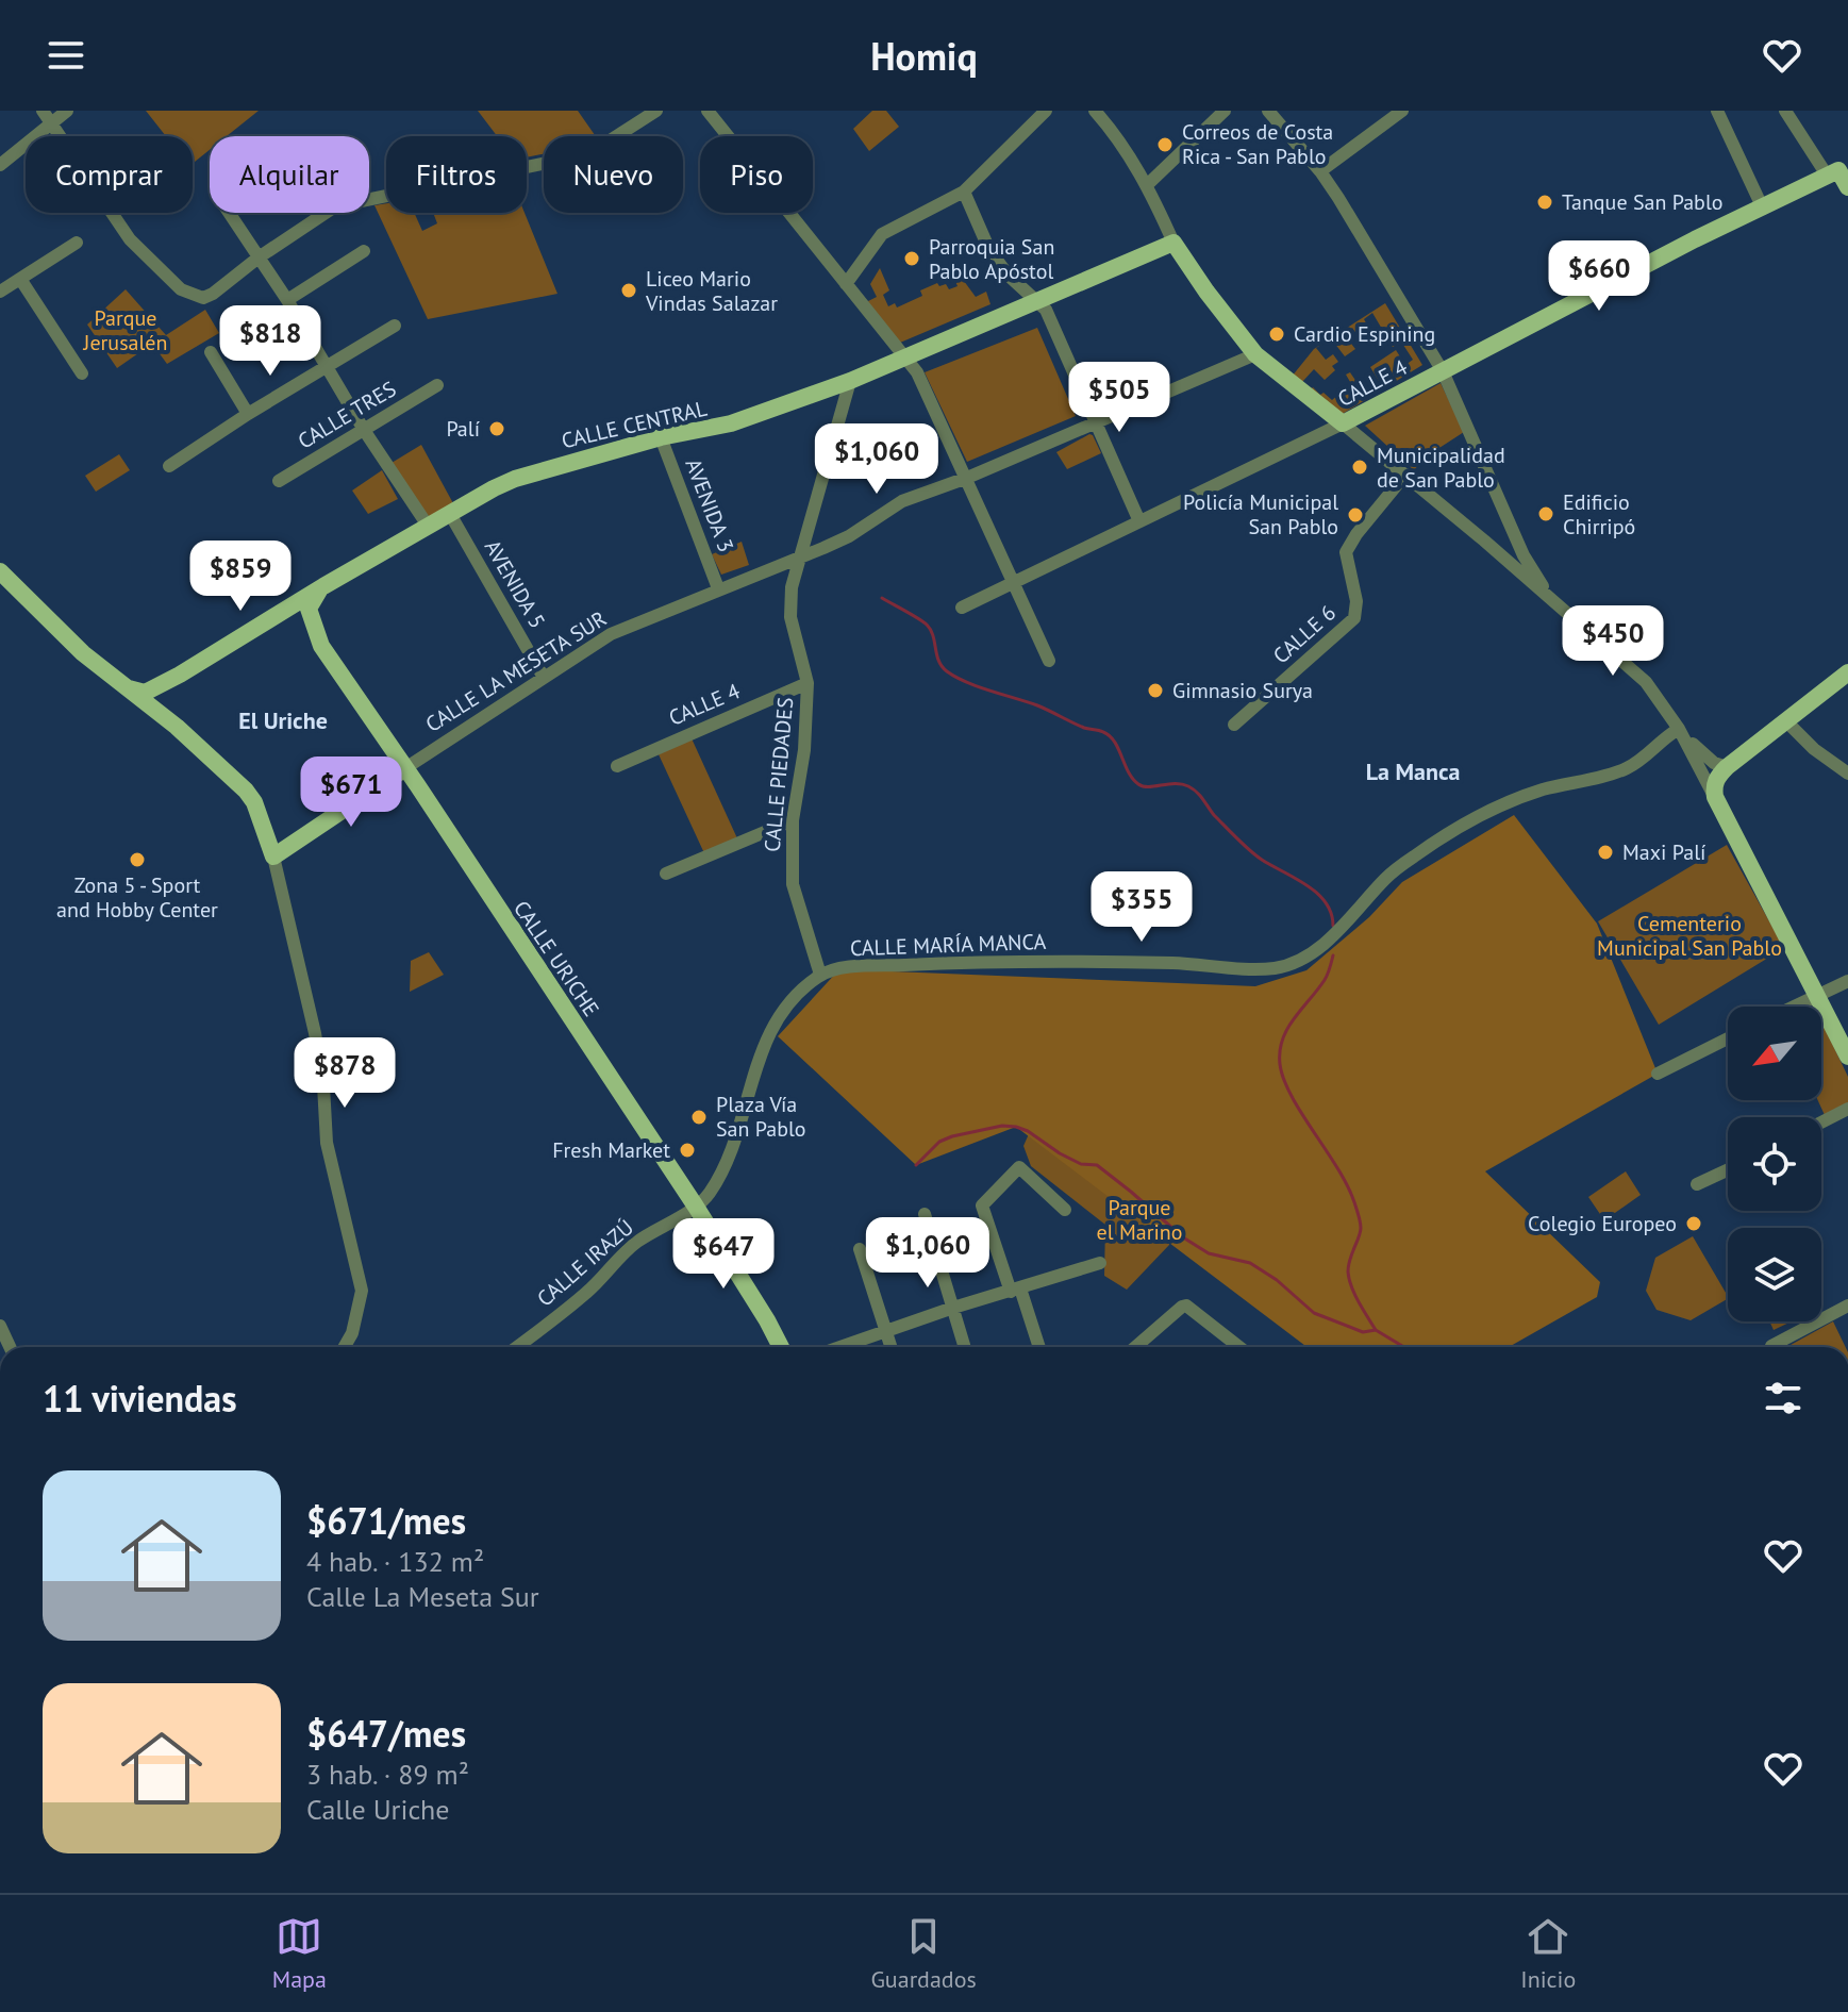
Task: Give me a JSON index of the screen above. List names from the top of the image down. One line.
{"streets":{"main road":["CALLE 4","CALLE CENTRAL","CALLE LA MESETA SUR","CALLE URICHE"],"street":["CALLE TRES","AVENIDA 3","AVENIDA 5","CALLE 6","CALLE PIEDADES","CALLE MARÍA MANCA","CALLE IRAZÚ"]},"crossings":[["CALLE 4","CALLE PIEDADES"],["CALLE CENTRAL","AVENIDA 3"],["CALLE CENTRAL","AVENIDA 5"],["CALLE CENTRAL","CALLE PIEDADES"],["CALLE CENTRAL","CALLE URICHE"],["AVENIDA 3","CALLE LA MESETA SUR"],["AVENIDA 5","CALLE LA MESETA SUR"],["CALLE LA MESETA SUR","CALLE PIEDADES"],["CALLE LA MESETA SUR","CALLE URICHE"],["CALLE PIEDADES","CALLE MARÍA MANCA"],["CALLE URICHE","CALLE IRAZÚ"]],"districts":["El Uriche","La Manca"],"parks":["Parque Jerusalén","Cementerio Municipal San Pablo","Parque el Marino"],"places":["Correos de Costa Rica - San Pablo","Tanque San Pablo","Parroquia San Pablo Apóstol","Liceo Mario Vindas Salazar","Cardio Espining","Palí","Municipalidad de San Pablo","Edificio Chirripó","Policía Municipal San Pablo","Gimnasio Surya","Maxi Palí","Zona 5 - Sport and Hobby Center","Plaza Vía San Pablo","Fresh Market","Colegio Europeo"],"north":"bottom left","page":{"header":"Homiq","chip":["Comprar","Alquilar","Filtros","Nuevo","Piso"],"price":["$660","$818","$505","$1,060","$859","$450","$671","$355","$878","$1,060","$647"],"heading":"11 viviendas","list":[{"name":"$671/mes","note":"4 hab. · 132 m² · Calle La Meseta Sur"},{"name":"$647/mes","note":"3 hab. · 89 m² · Calle Uriche"}],"tabs":["Mapa","Guardados","Inicio"]}}
